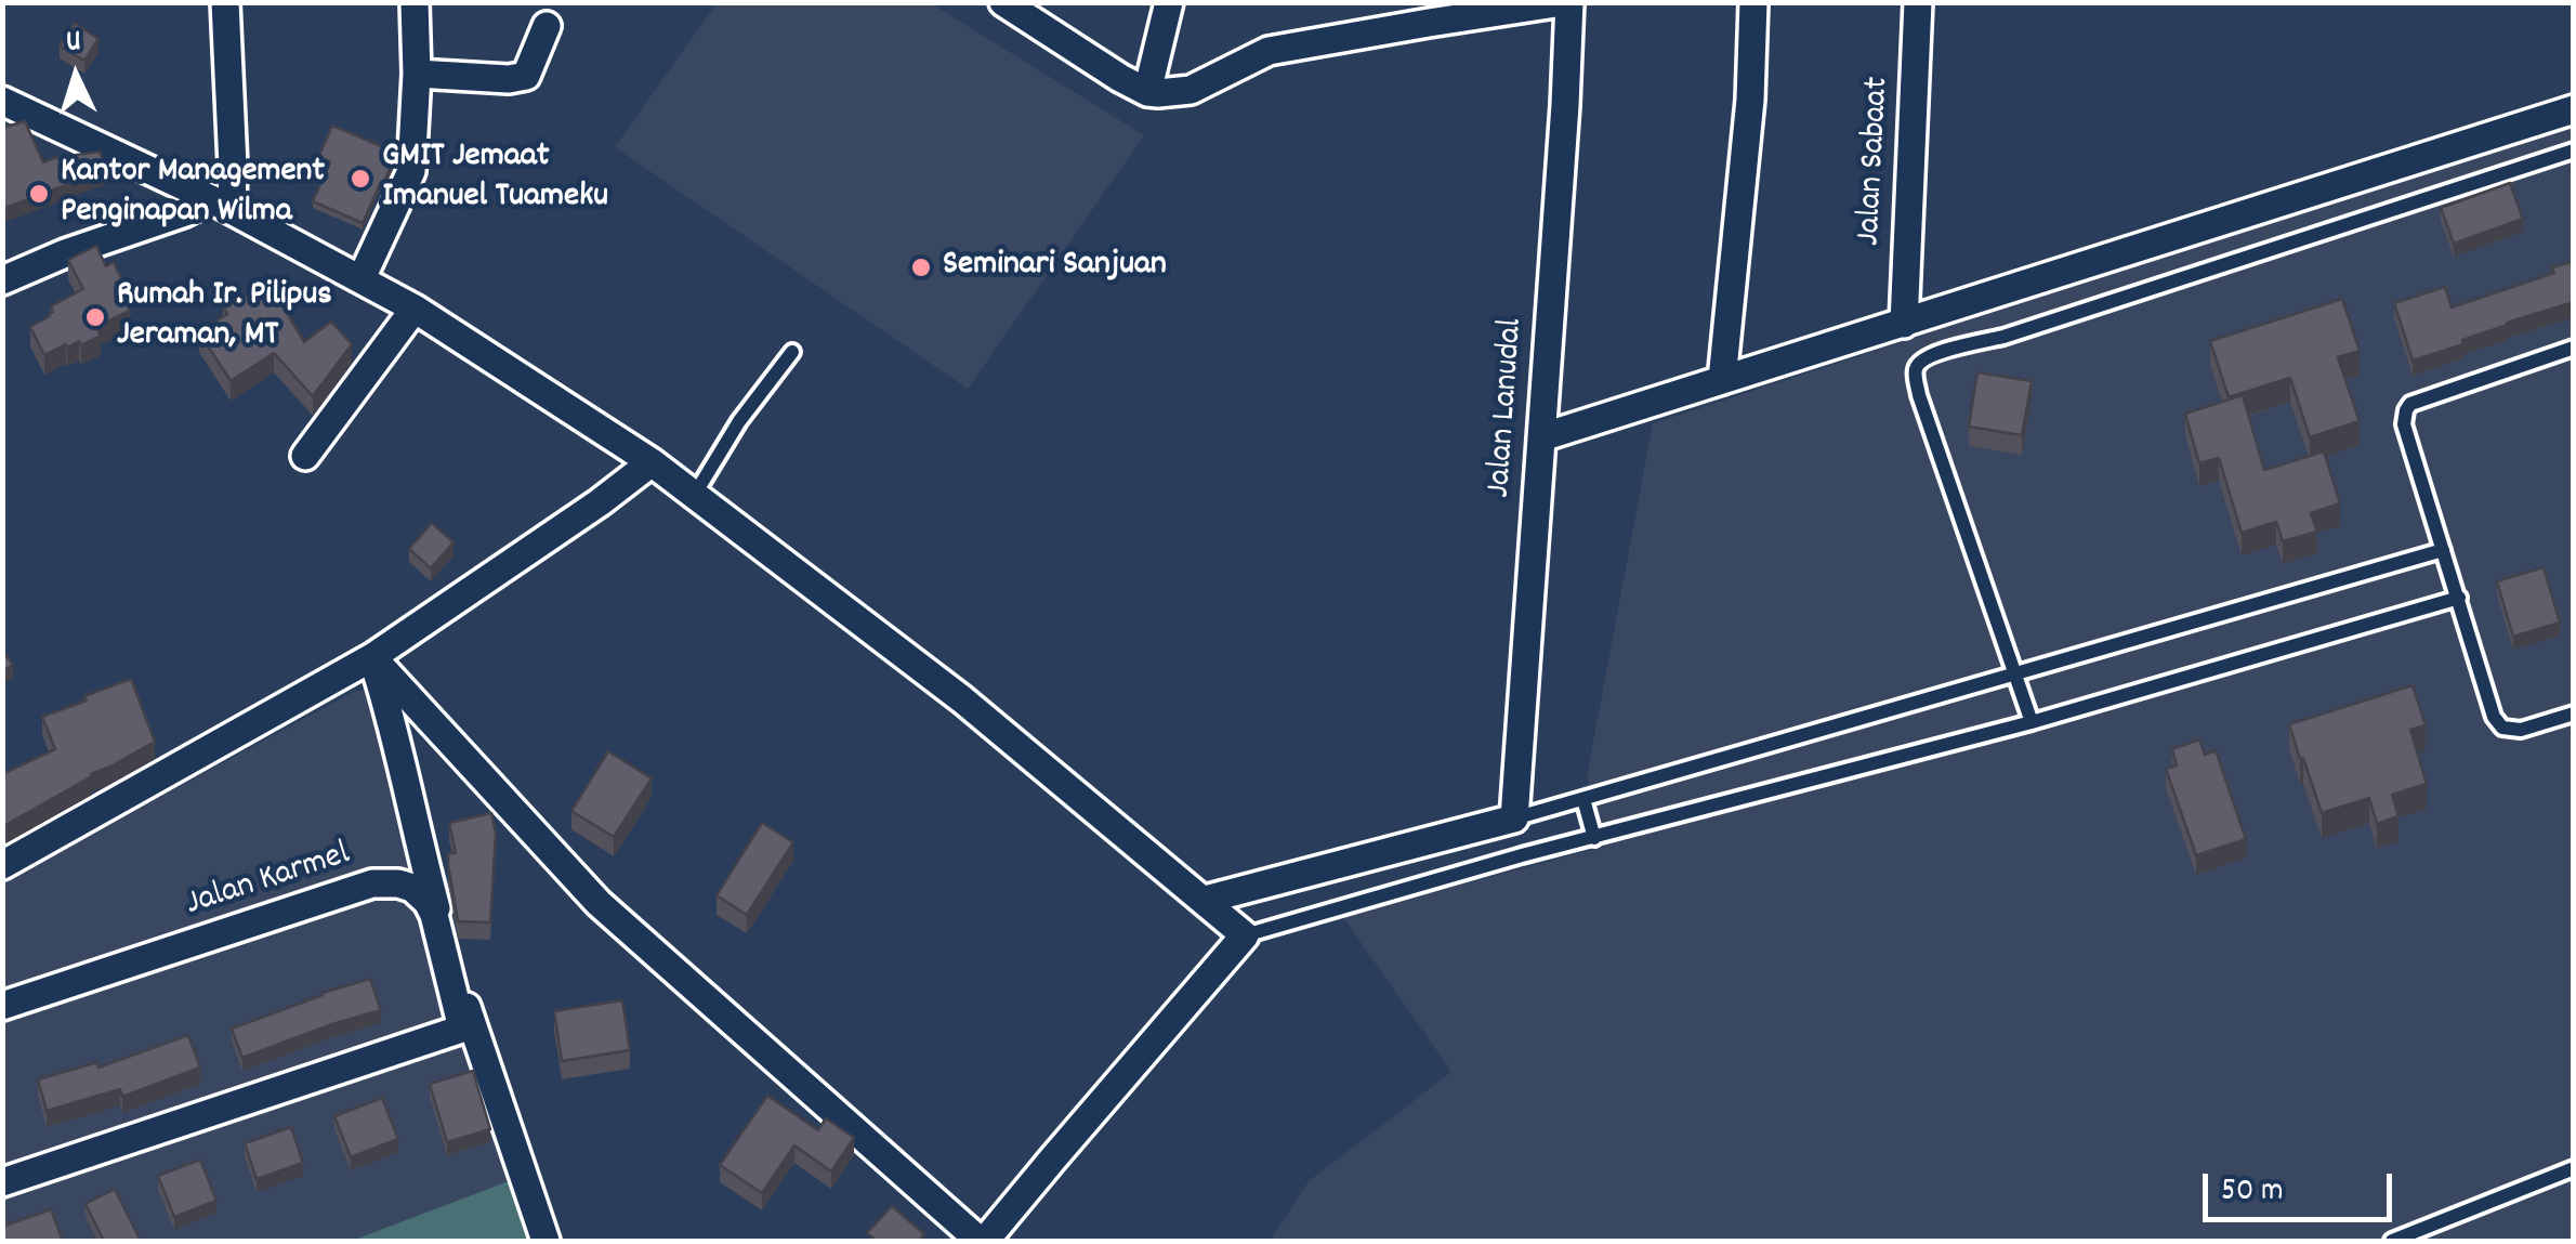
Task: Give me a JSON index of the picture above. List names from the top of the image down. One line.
{"streets":{"street":["Jalan Sabaat","Jalan Lanudal","Jalan Karmel"]},"places":["GMIT Jemaat Imanuel Tuameku","Kantor Management Penginapan Wilma","Seminari Sanjuan","Rumah Ir. Pilipus Jeraman, MT"],"scale_bar":"50 m","north":"top"}
